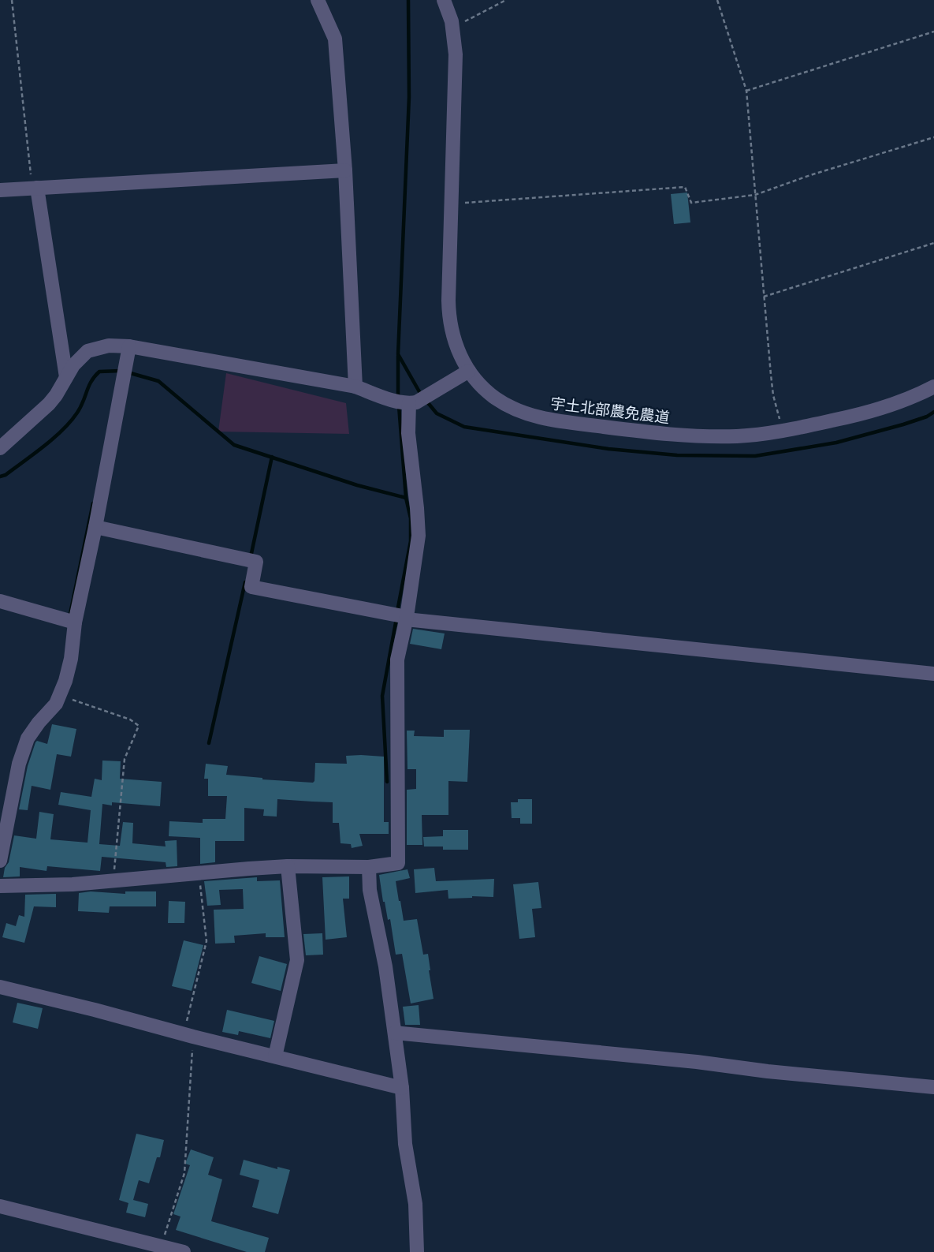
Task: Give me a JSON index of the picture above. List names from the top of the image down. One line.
{"streets":{"street":["宇土北部農免農道"]}}
